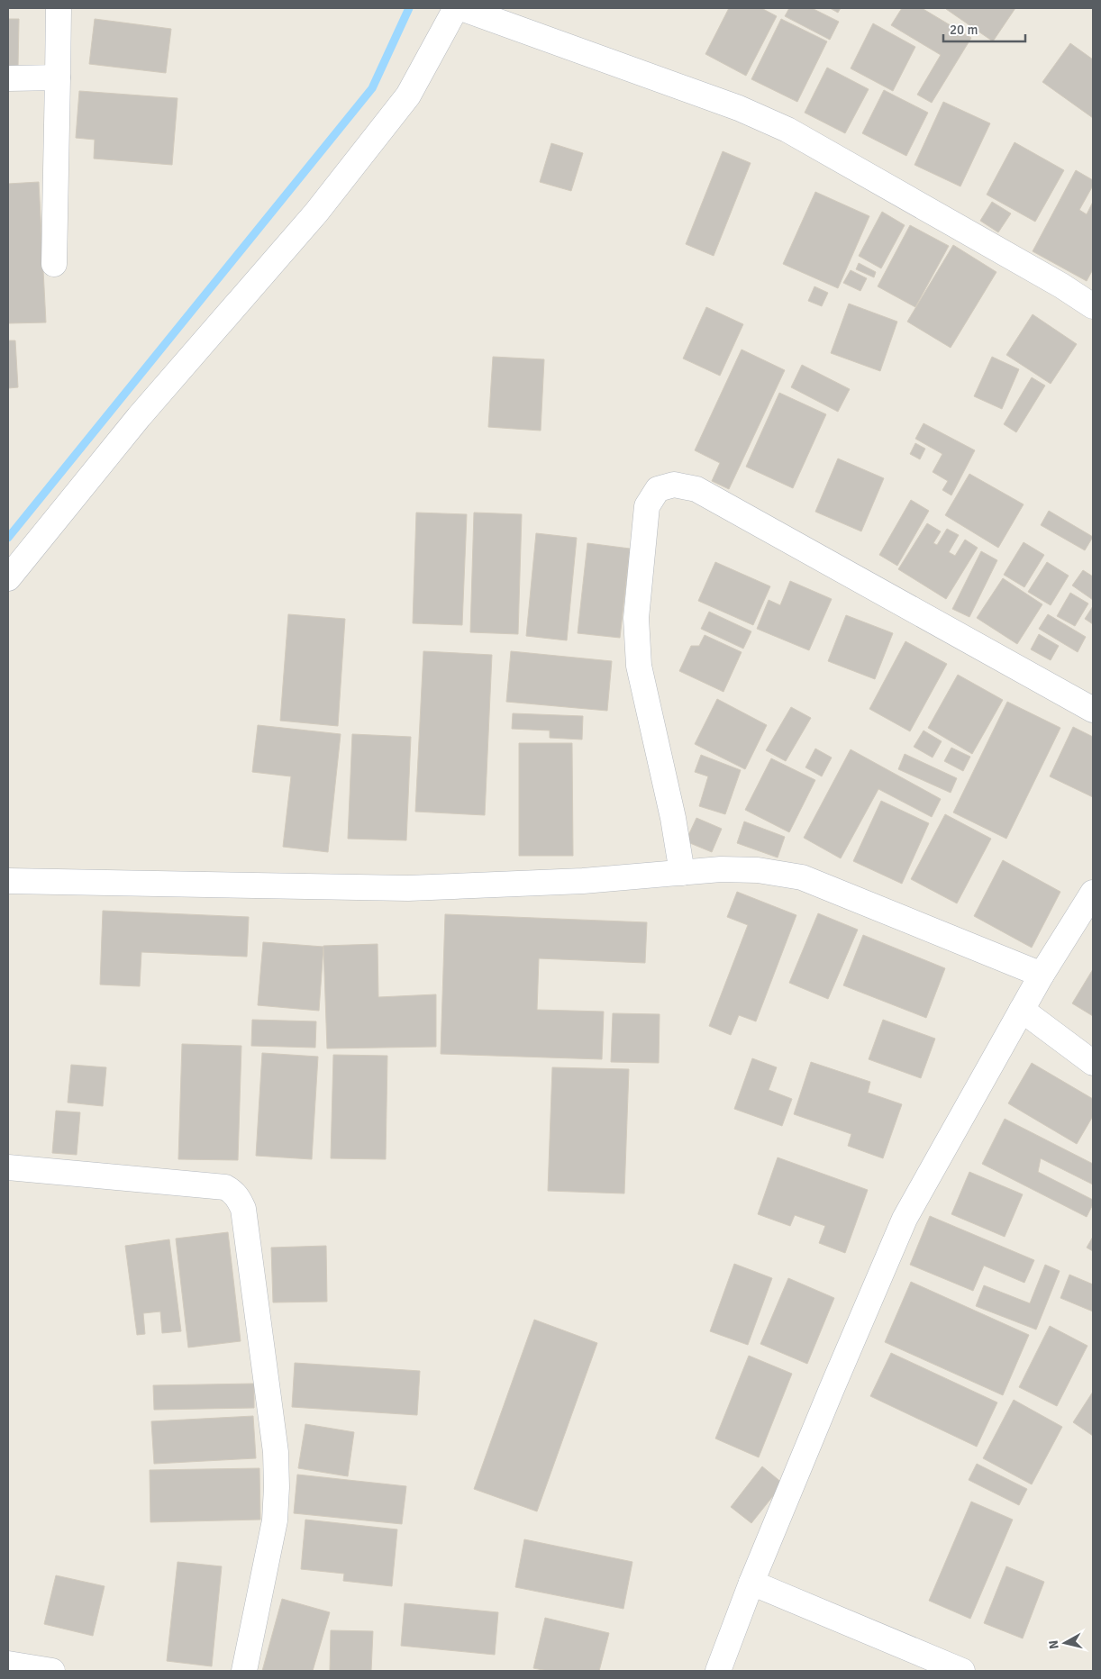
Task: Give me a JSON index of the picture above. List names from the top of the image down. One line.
{"scale_bar":"20 m","north":"left"}
